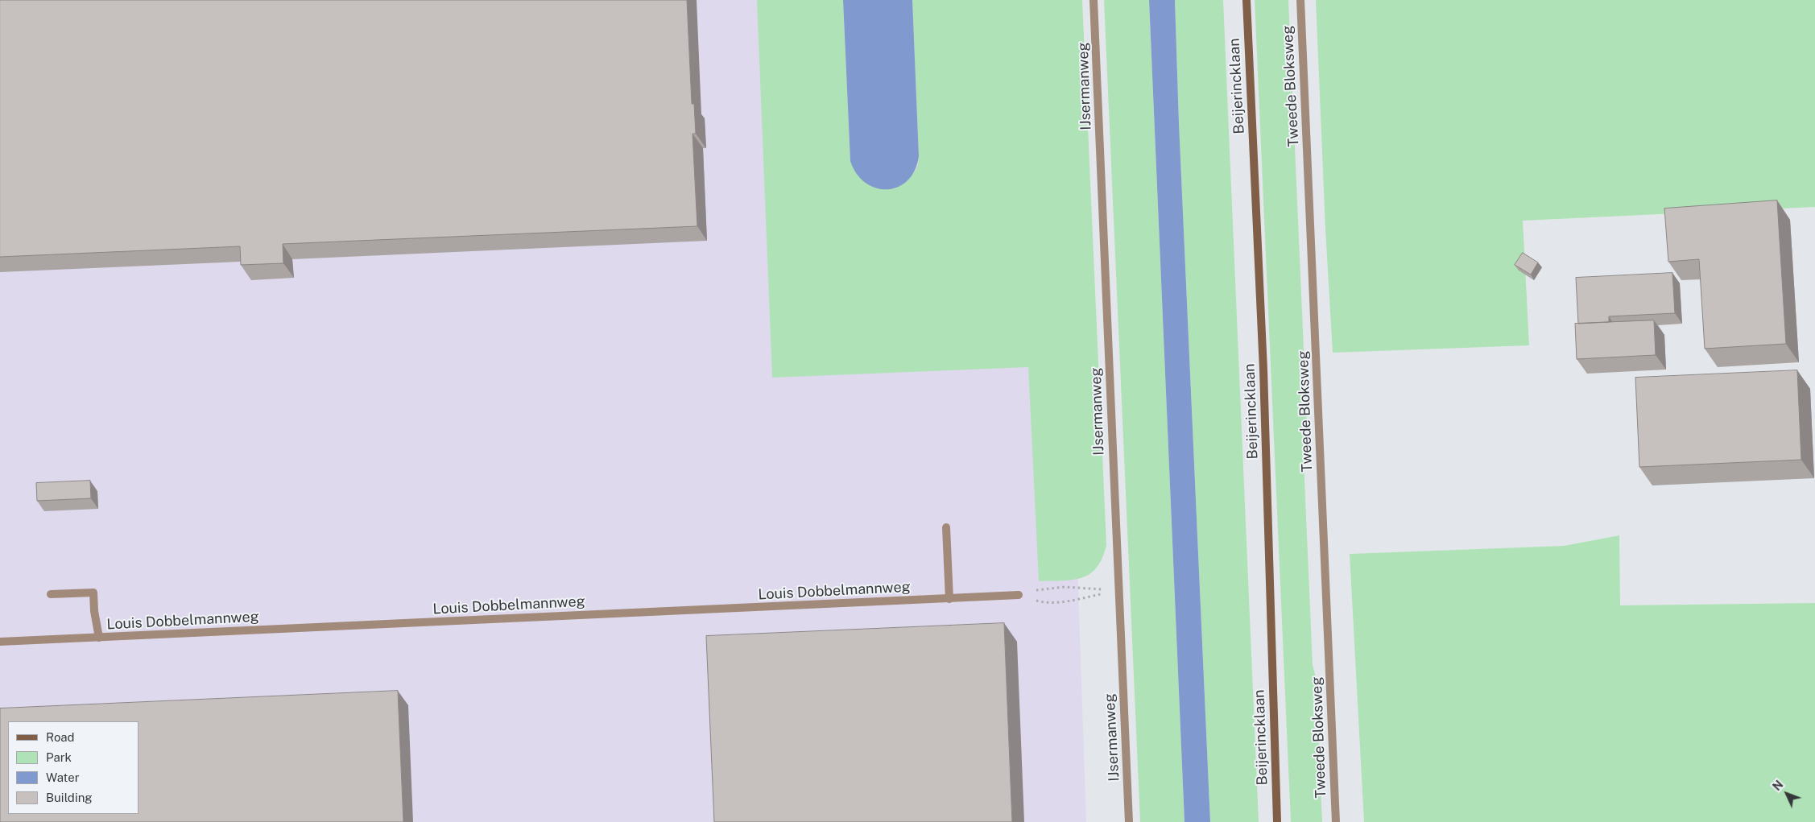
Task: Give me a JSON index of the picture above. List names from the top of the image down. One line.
{"streets":{"main road":["Beijerincklaan"],"street":["IJsermanweg","Tweede Bloksweg","Louis Dobbelmannweg"]},"legend":["Road","Park","Water","Building"],"north":"top left"}
